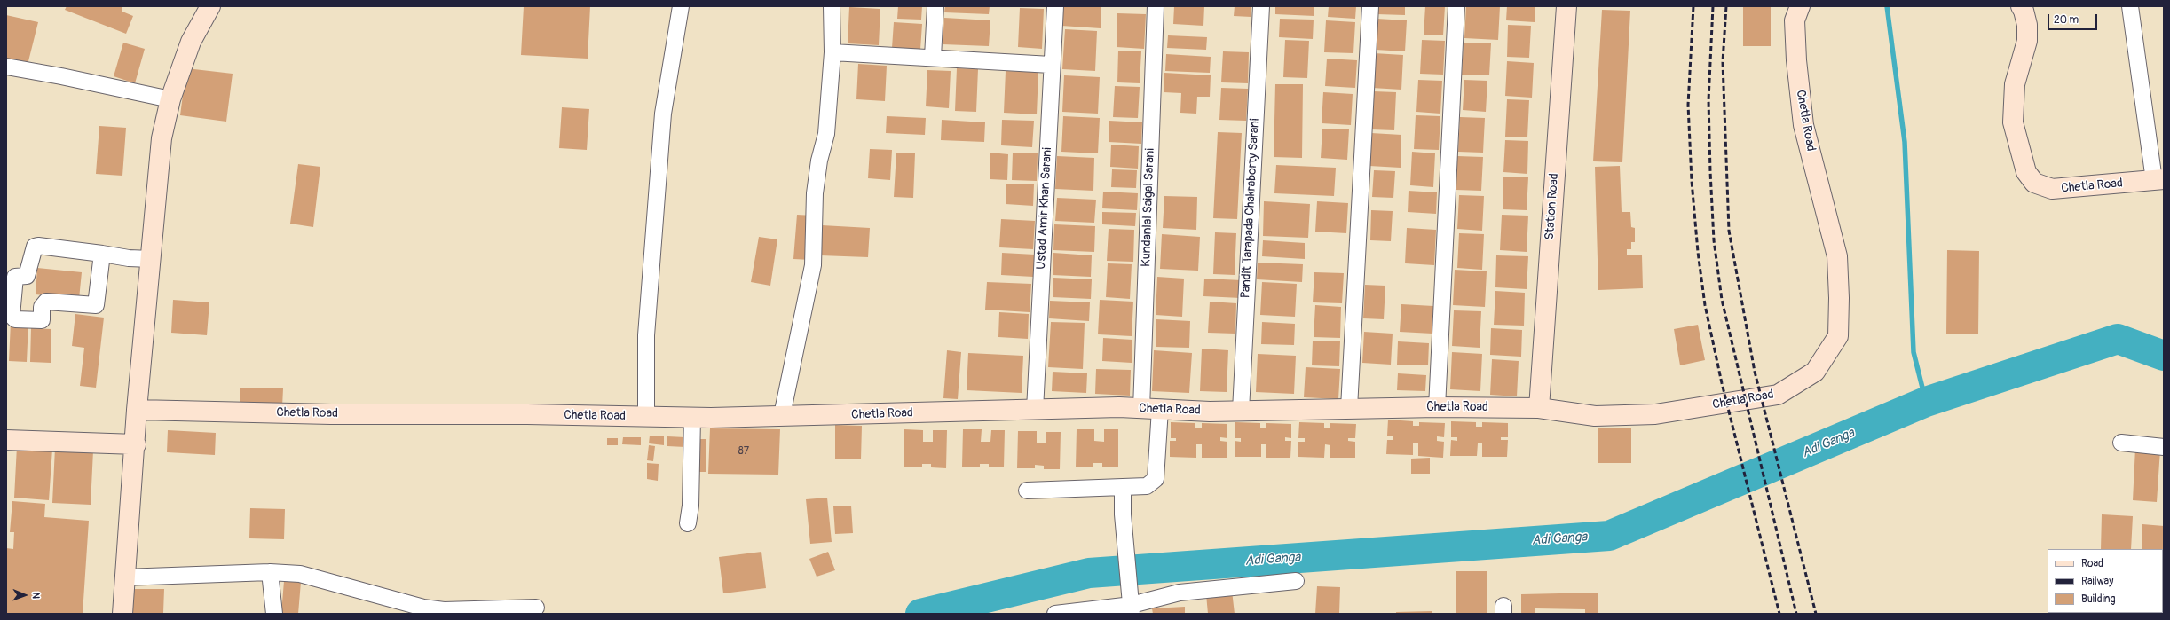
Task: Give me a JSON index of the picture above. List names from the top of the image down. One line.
{"streets":{"main road":["Chetla Road","Station Road"],"street":["Kundanlal Saigal Sarani","Ustad Amir Khan Sarani","Pandit Tarapada Chakraborty Sarani"]},"crossings":[["Chetla Road","Station Road"],["Chetla Road","Kundanlal Saigal Sarani"],["Chetla Road","Ustad Amir Khan Sarani"],["Chetla Road","Pandit Tarapada Chakraborty Sarani"]],"water":["Adi Ganga"],"house_numbers":["87"],"legend":["Road","Railway","Building"],"scale_bar":"20 m","north":"right"}
